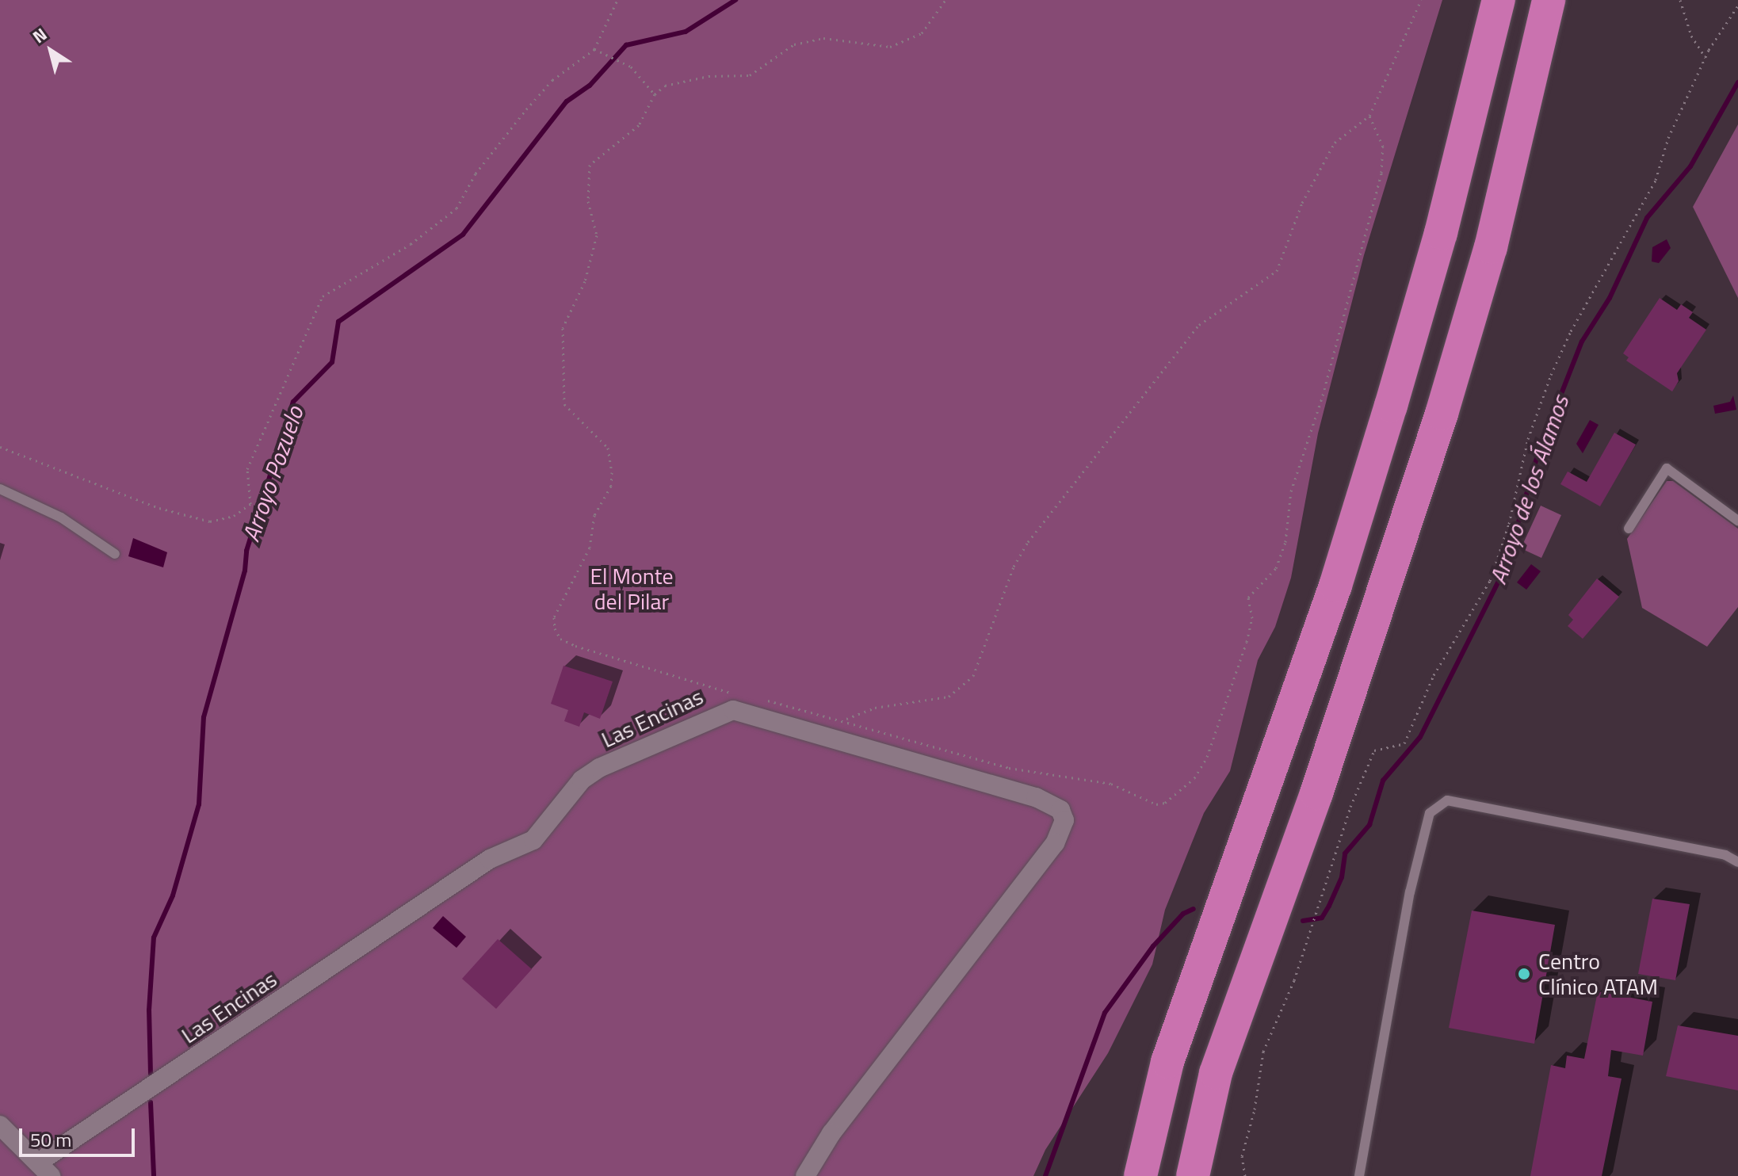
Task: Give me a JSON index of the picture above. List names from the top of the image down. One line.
{"streets":{"street":["Las Encinas"]},"water":["Arroyo Pozuelo","Arroyo de los Álamos"],"parks":["El Monte del Pilar"],"places":["Centro Clínico ATAM"],"scale_bar":"50 m","north":"top left"}
